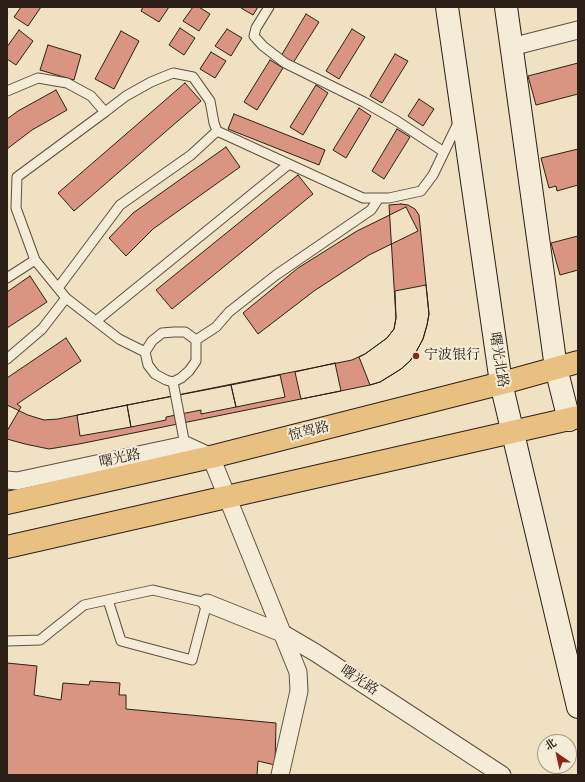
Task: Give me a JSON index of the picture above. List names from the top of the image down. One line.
{"streets":{"main road":["曙光北路","惊驾路"],"street":["曙光路"]},"crossings":[["曙光北路","惊驾路"]],"places":["宁波银行"],"north":"top left"}
